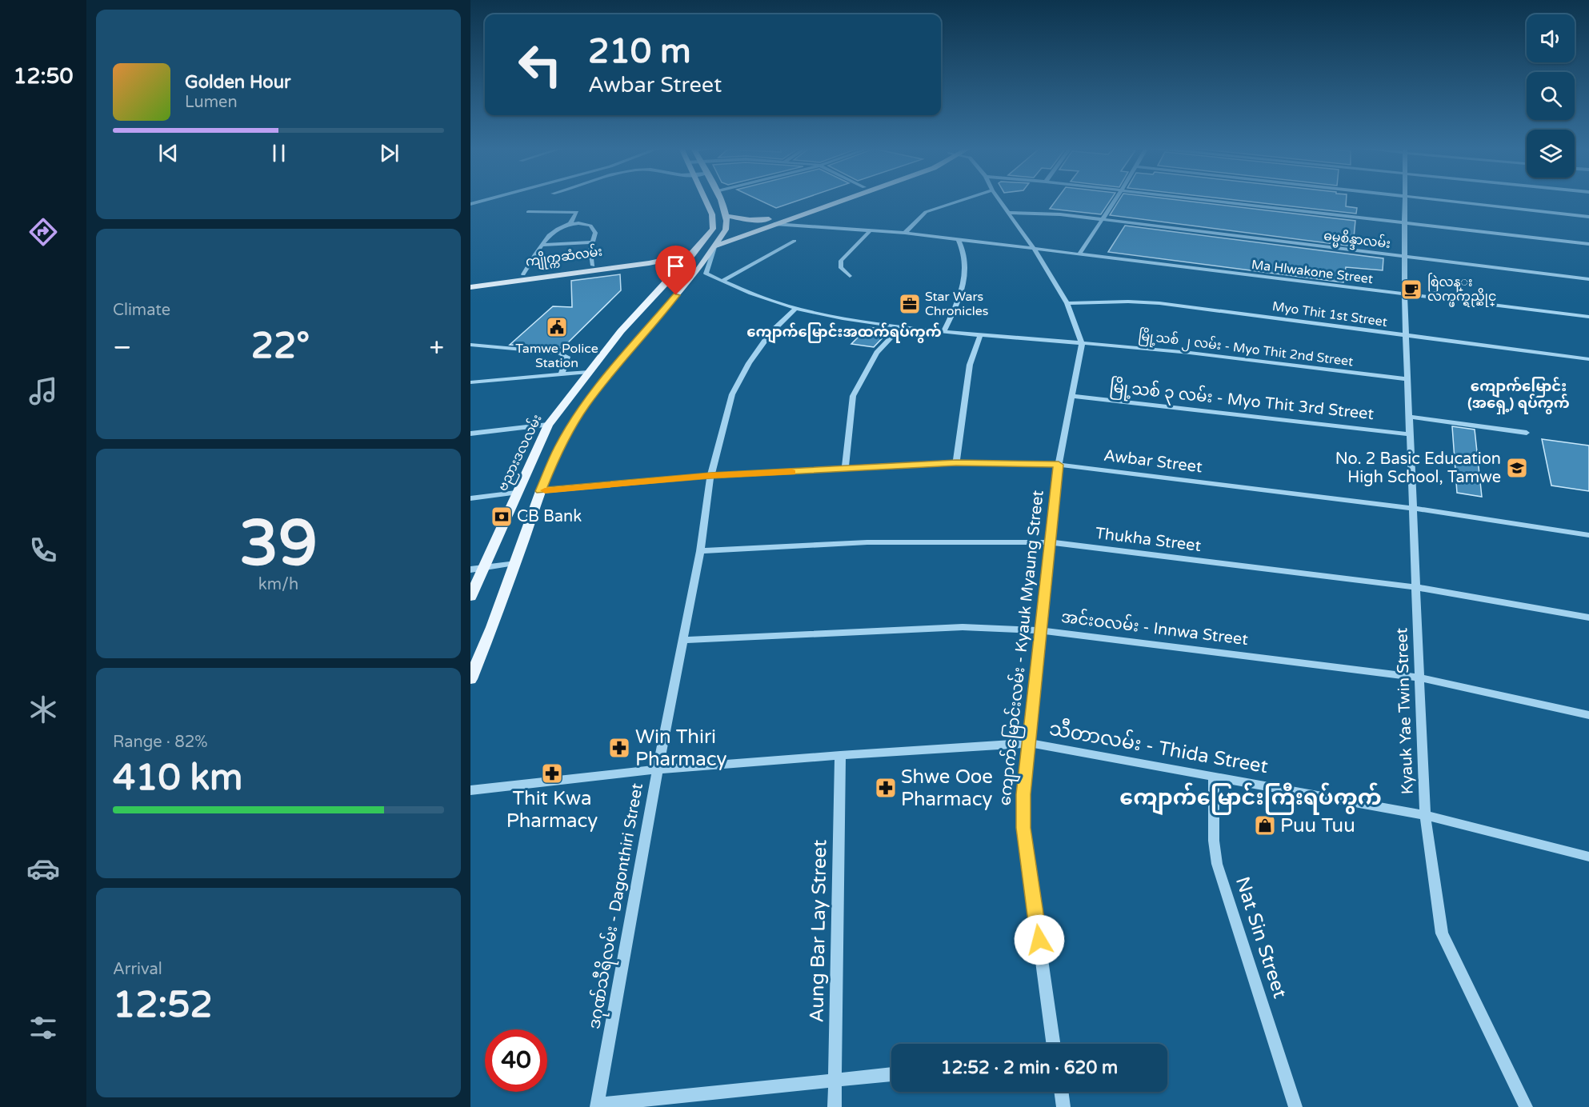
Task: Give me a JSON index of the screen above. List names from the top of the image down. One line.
{"streets":{"main road":["ကျိုက္ကဆံလမ်း","ဗညားဒလလမ်း"],"street":["ဓမ္မစိန္ဒာလမ်း","Ma Hlwakone Street","Myo Thit 1st Street","မြို့သစ် ၂ လမ်း - Myo Thit 2nd Street","မြို့သစ် ၃ လမ်း - Myo Thit 3rd Street","Awbar Street","Thukha Street","အင်းဝလမ်း - Innwa Street","ကျောက်မြောင်းလမ်း - Kyauk Myaung Street","Kyauk Yae Twin Street","သီတာလမ်း - Thida Street","ဒဂုဏ်သီရိလမ်း - Dagonthiri Street","Aung Bar Lay Street","Nat Sin Street"]},"crossings":[["ဓမ္မစိန္ဒာလမ်း","Kyauk Yae Twin Street"],["ကျိုက္ကဆံလမ်း","Ma Hlwakone Street"],["ကျိုက္ကဆံလမ်း","မြို့သစ် ၂ လမ်း - Myo Thit 2nd Street"],["ကျိုက္ကဆံလမ်း","ဗညားဒလလမ်း"],["Ma Hlwakone Street","Kyauk Yae Twin Street"],["Myo Thit 1st Street","Kyauk Yae Twin Street"],["မြို့သစ် ၂ လမ်း - Myo Thit 2nd Street","ကျောက်မြောင်းလမ်း - Kyauk Myaung Street"],["မြို့သစ် ၂ လမ်း - Myo Thit 2nd Street","Kyauk Yae Twin Street"],["မြို့သစ် ၂ လမ်း - Myo Thit 2nd Street","ဒဂုဏ်သီရိလမ်း - Dagonthiri Street"],["မြို့သစ် ၃ လမ်း - Myo Thit 3rd Street","ကျောက်မြောင်းလမ်း - Kyauk Myaung Street"],["မြို့သစ် ၃ လမ်း - Myo Thit 3rd Street","Kyauk Yae Twin Street"],["Awbar Street","ကျောက်မြောင်းလမ်း - Kyauk Myaung Street"],["Awbar Street","Kyauk Yae Twin Street"],["Awbar Street","ဒဂုဏ်သီရိလမ်း - Dagonthiri Street"],["Thukha Street","ကျောက်မြောင်းလမ်း - Kyauk Myaung Street"],["Thukha Street","Kyauk Yae Twin Street"],["Thukha Street","ဒဂုဏ်သီရိလမ်း - Dagonthiri Street"],["အင်းဝလမ်း - Innwa Street","ကျောက်မြောင်းလမ်း - Kyauk Myaung Street"],["အင်းဝလမ်း - Innwa Street","Kyauk Yae Twin Street"],["အင်းဝလမ်း - Innwa Street","ဒဂုဏ်သီရိလမ်း - Dagonthiri Street"],["ကျောက်မြောင်းလမ်း - Kyauk Myaung Street","သီတာလမ်း - Thida Street"],["Kyauk Yae Twin Street","သီတာလမ်း - Thida Street"],["သီတာလမ်း - Thida Street","ဒဂုဏ်သီရိလမ်း - Dagonthiri Street"],["သီတာလမ်း - Thida Street","Aung Bar Lay Street"],["သီတာလမ်း - Thida Street","Nat Sin Street"]],"districts":["ကျောက်မြောင်းအထက်ရပ်ကွက်","ကျောက်မြောင်း (အရှေ့) ရပ်ကွက်","ကျောက်မြောင်းကြီးရပ်ကွက်"],"places":{"cafe":["စြဲလန္း လက္ဖက္ရည္ဆိုင္"],"office":["Star Wars Chronicles"],"public building":["Tamwe Police Station"],"school or university":["No. 2 Basic Education High School, Tamwe"],"bank":["CB Bank"],"pharmacy":["Win Thiri Pharmacy","Thit Kwa Pharmacy","Shwe Ooe Pharmacy"],"shop":["Puu Tuu"]},"page":{"tabs":"12:50","turn":["210 m","Awbar Street"],"song":["Golden Hour","Lumen"],"tile":["Climate",["39","km/h"],["Range · 82%","410 km"],["Arrival","12:52"]],"heat":["−","22°","+"],"limit":"40","trip":"12:52 · 2 min · 620 m"}}
